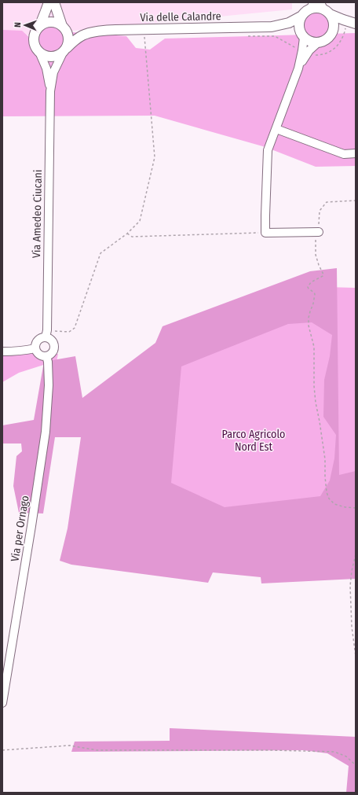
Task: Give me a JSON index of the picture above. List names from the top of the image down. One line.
{"streets":{"main road":["Via delle Calandre","Via Amedeo Ciucani"],"street":["Via per Ornago"]},"crossings":[["Via delle Calandre","Via Amedeo Ciucani"],["Via Amedeo Ciucani","Via per Ornago"]],"parks":["Parco Agricolo Nord Est"],"north":"left"}
